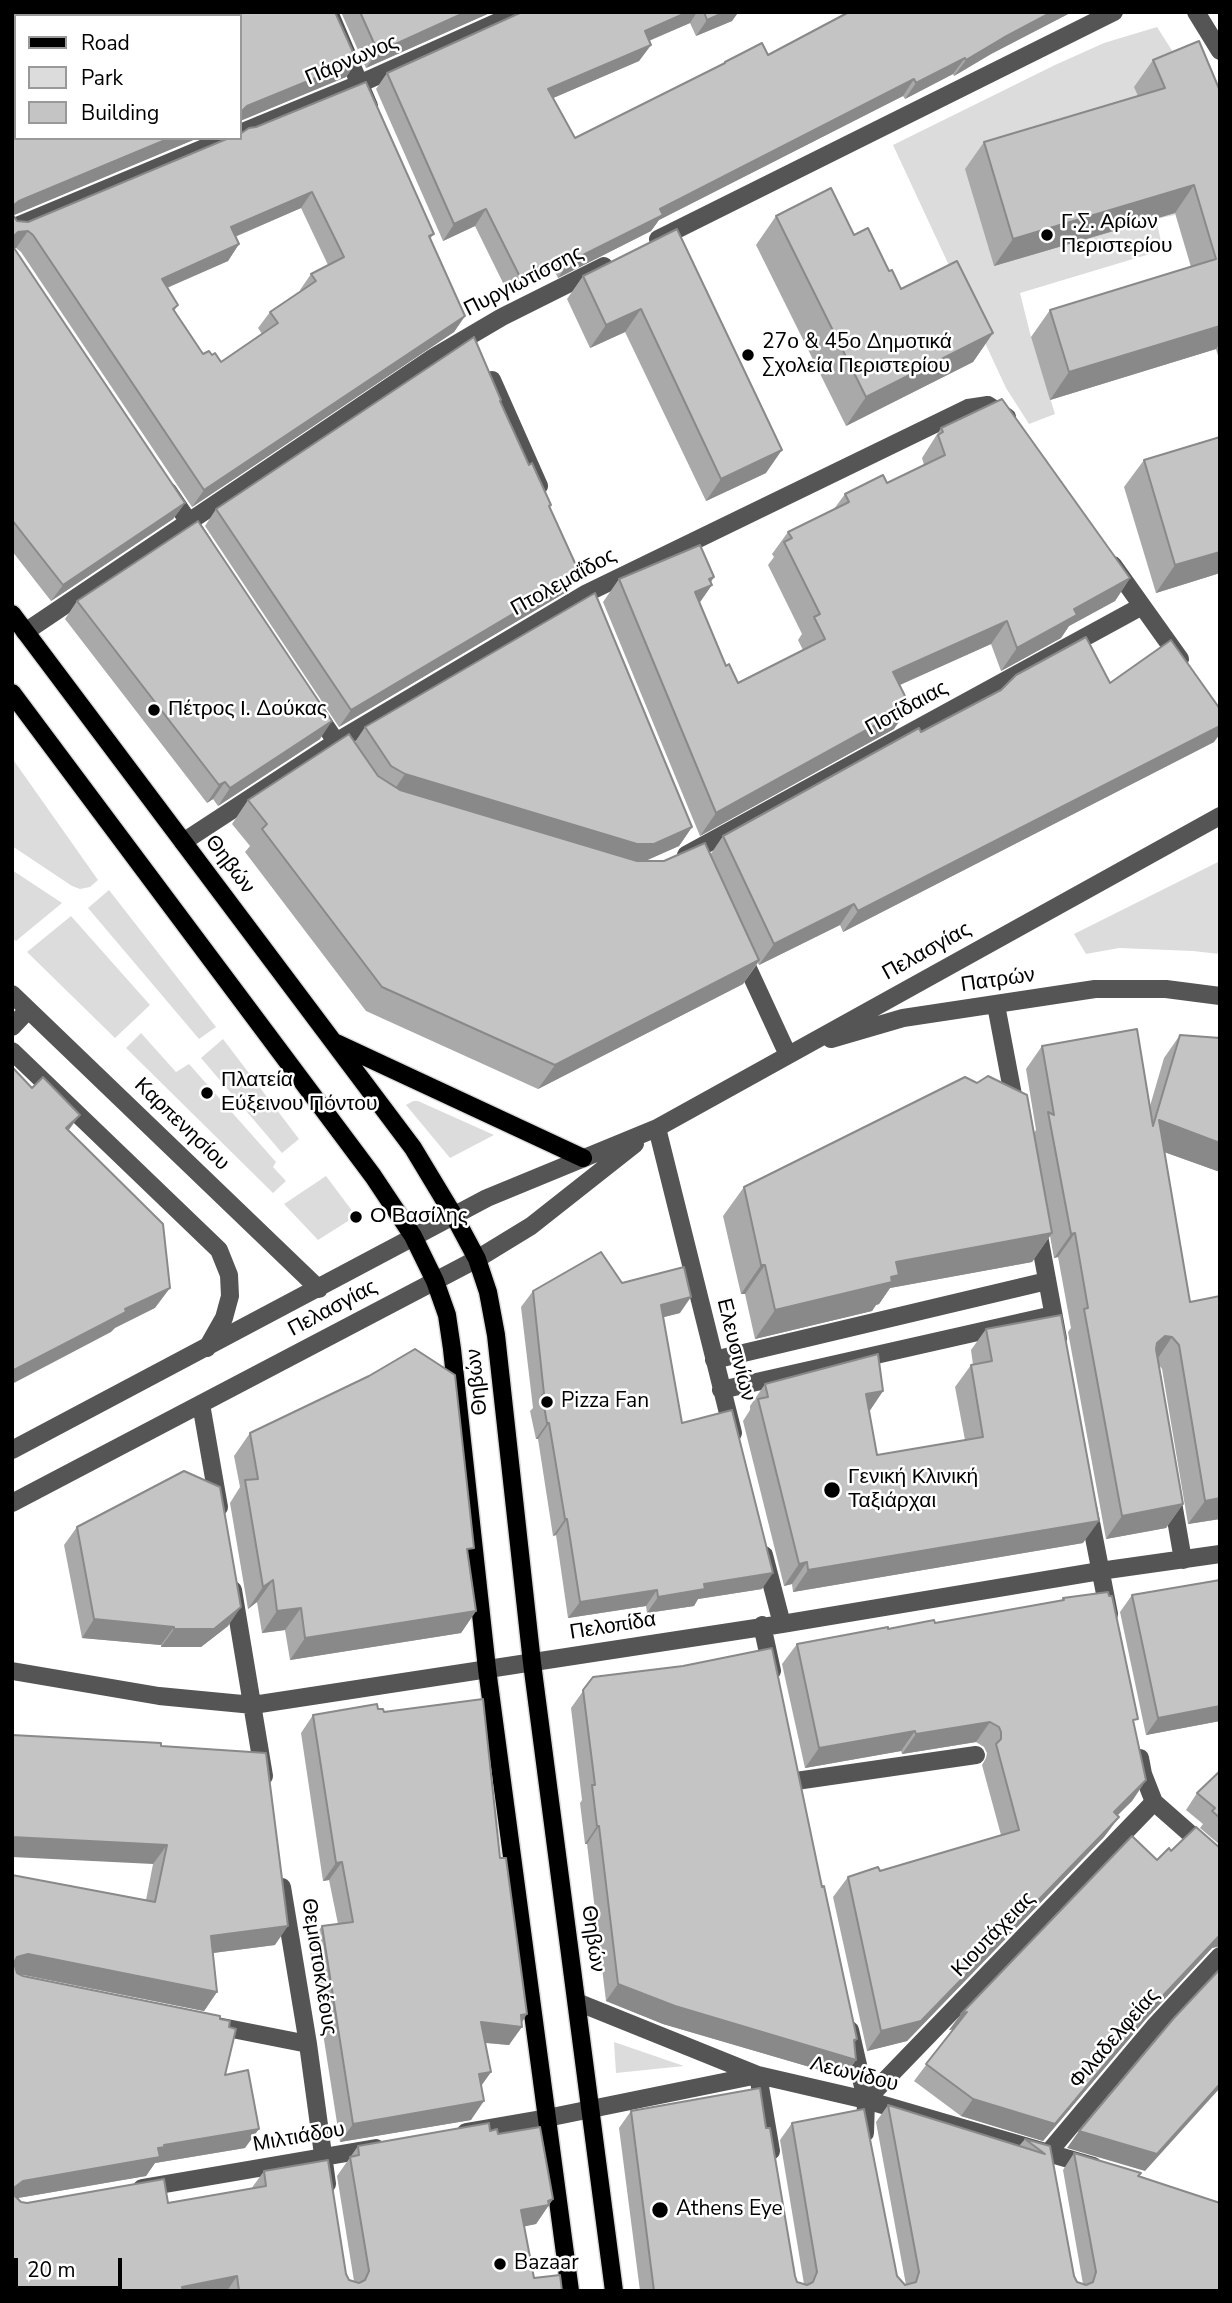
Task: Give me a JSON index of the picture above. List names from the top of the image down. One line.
{"streets":{"main road":["Θηβών"],"street":["Πάρνωνος","Πυργιωτίσσης","Πτολεμαΐδος","Ποτίδαιας","Πελασγίας","Πατρών","Καρπενησίου","Ελευσινίων","Πελοπίδα","Κιουτάχειας","Θεμιστοκλέους","Φιλαδελφείας","Λεωνίδου","Μιλτιάδου"]},"crossings":[["Πυργιωτίσσης","Θηβών"],["Πτολεμαΐδος","Θηβών"],["Θηβών","Πελασγίας"],["Θηβών","Πελοπίδα"],["Θηβών","Λεωνίδου"],["Πελασγίας","Πατρών"],["Πελασγίας","Καρπενησίου"],["Πελασγίας","Ελευσινίων"],["Κιουτάχειας","Λεωνίδου"],["Θεμιστοκλέους","Μιλτιάδου"],["Φιλαδελφείας","Λεωνίδου"]],"places":["Γ.Σ. Αρίων Περιστερίου","27ο & 45ο Δημοτικά Σχολεία Περιστερίου","Πέτρος Ι. Δούκας","Πλατεία Εύξεινου Πόντου","Ο Βασίλης","Pizza Fan","Γενική Κλινική Ταξιάρχαι","Athens Eye","Bazaar"],"legend":["Road","Park","Building"],"scale_bar":"20 m"}
